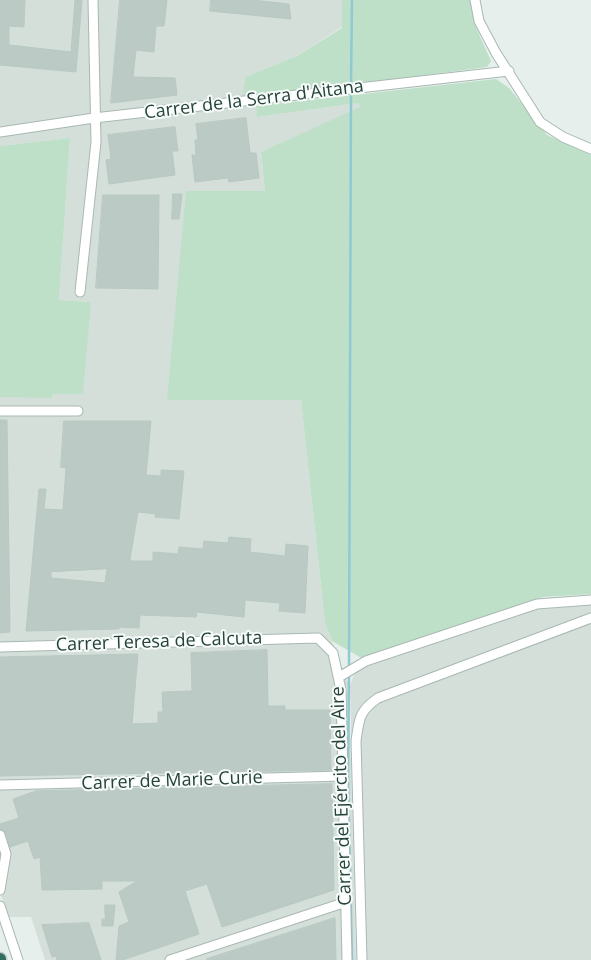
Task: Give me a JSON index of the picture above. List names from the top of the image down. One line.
{"streets":{"street":["Carrer de la Serra d'Aitana","Carrer Teresa de Calcuta","Carrer de Marie Curie","Carrer del Ejército del Aire"]},"crossings":[["Carrer Teresa de Calcuta","Carrer del Ejército del Aire"],["Carrer de Marie Curie","Carrer del Ejército del Aire"]]}
